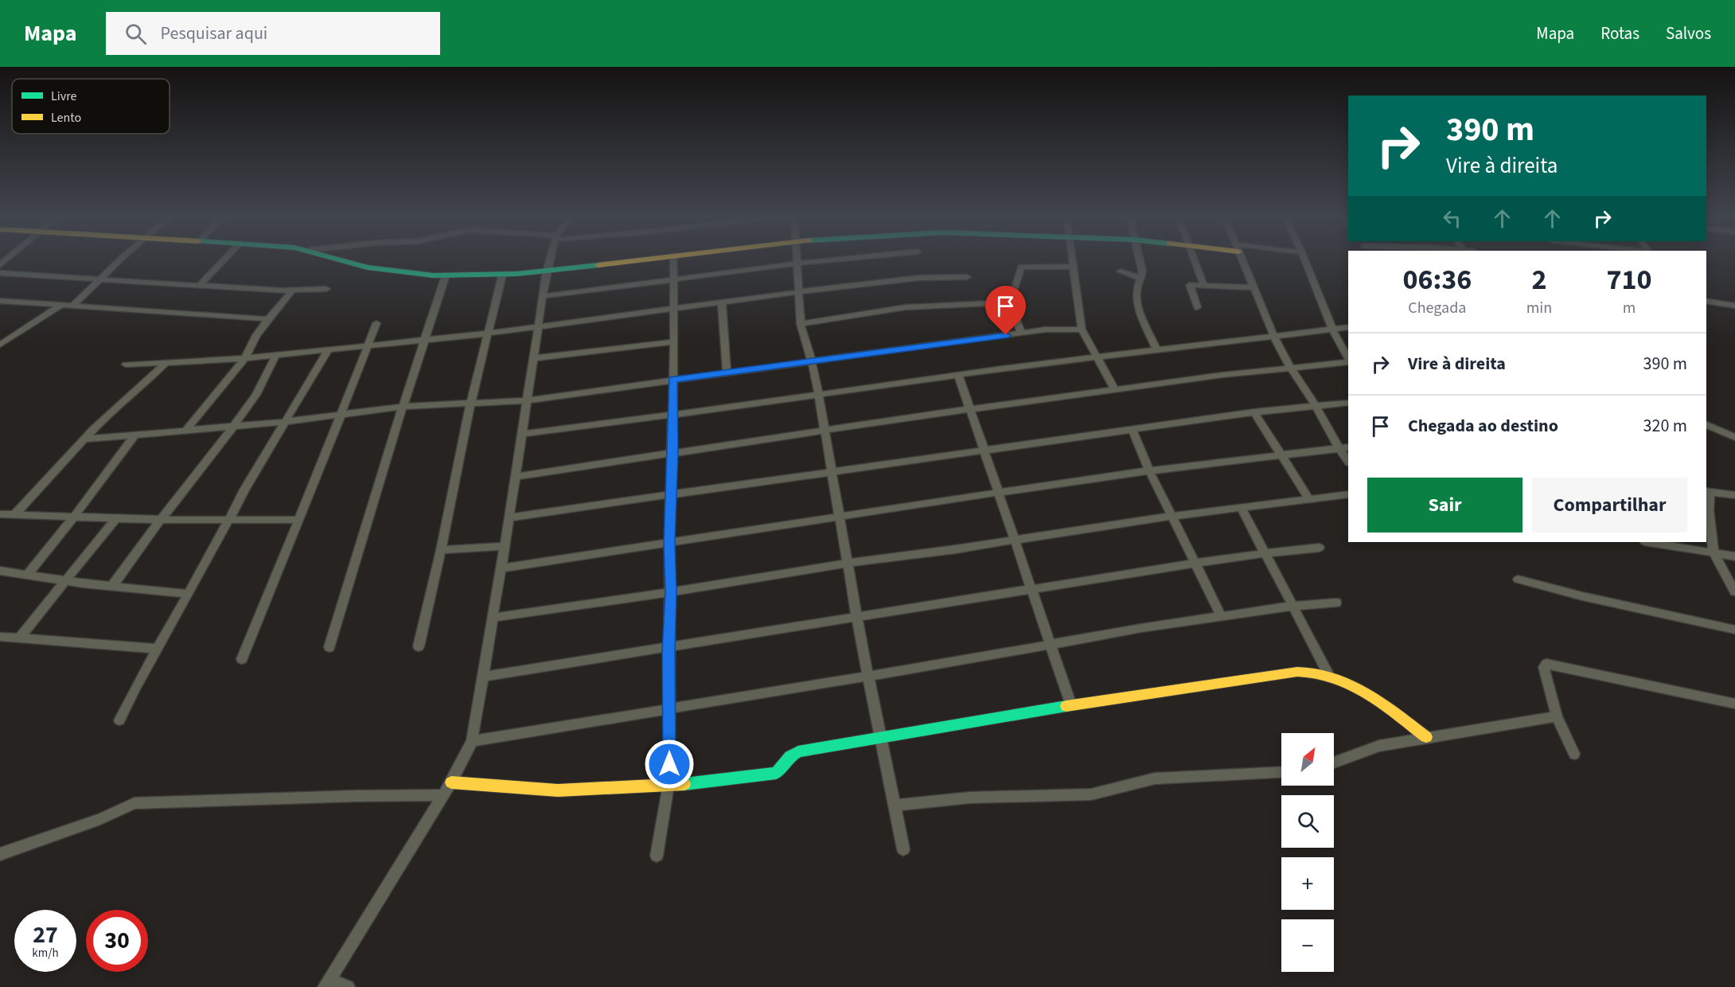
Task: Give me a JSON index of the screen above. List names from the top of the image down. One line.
{"legend":["Livre","Lento"],"north":"top right","page":{"header":"Mapa","search":"Pesquisar aqui","nav":["Mapa","Rotas","Salvos"],"turn":["390 m","Vire à direita"],"eta":["06:36","Chegada","2","min","710","m"],"list":[{"name":"Vire à direita","value":"390 m"},{"name":"Chegada ao destino","value":"320 m"}],"buttons":["Sair","Compartilhar"],"map_buttons":["+","−"],"speed":"27 km/h","limit":"30"}}
